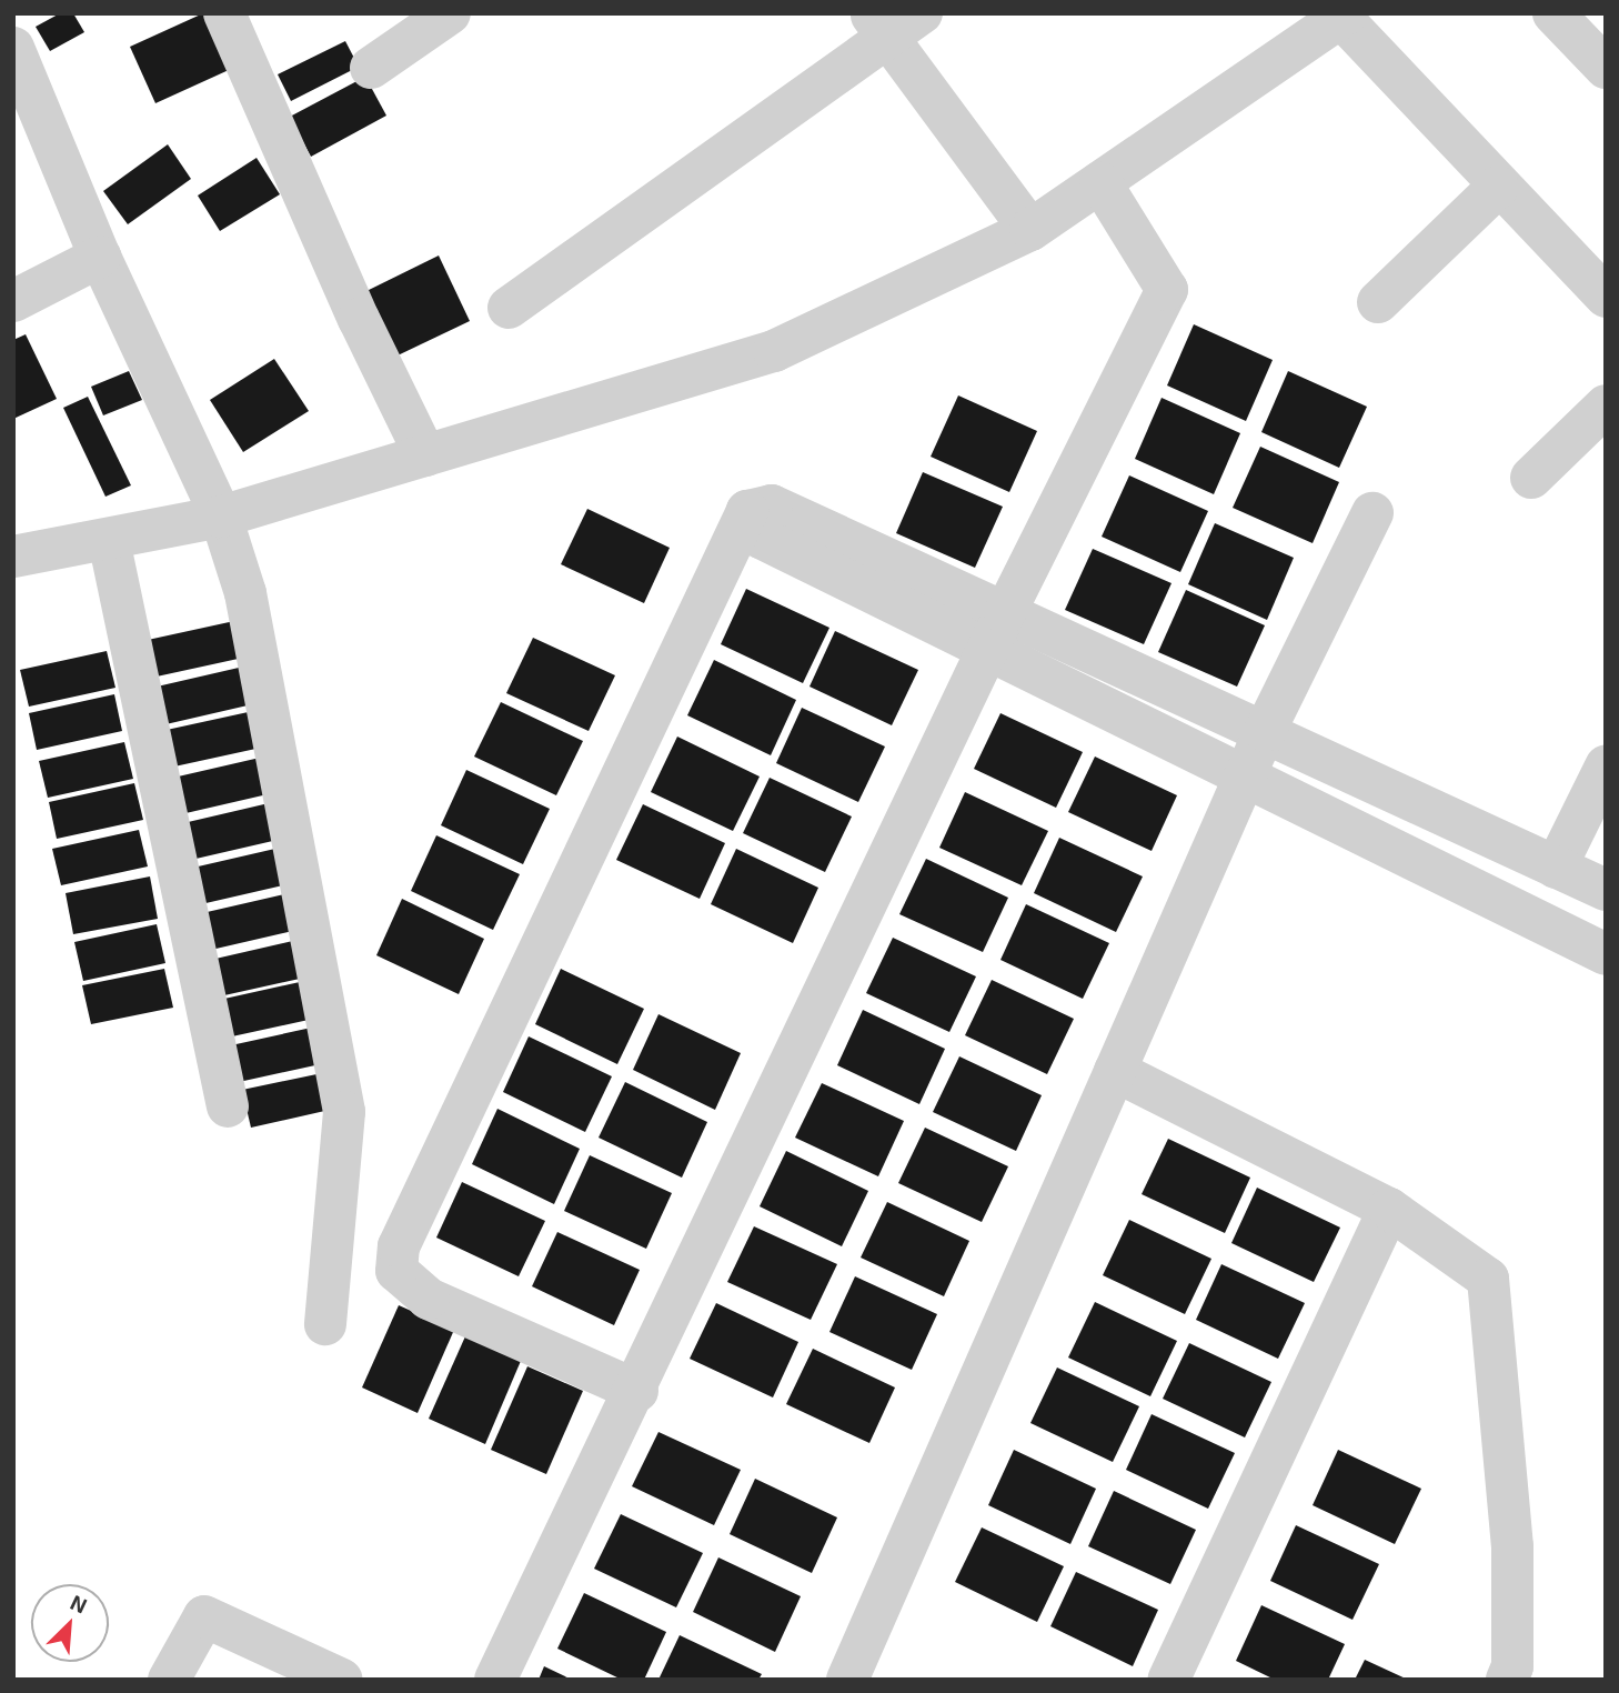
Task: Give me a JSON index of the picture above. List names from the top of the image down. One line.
{"north":"top right"}
